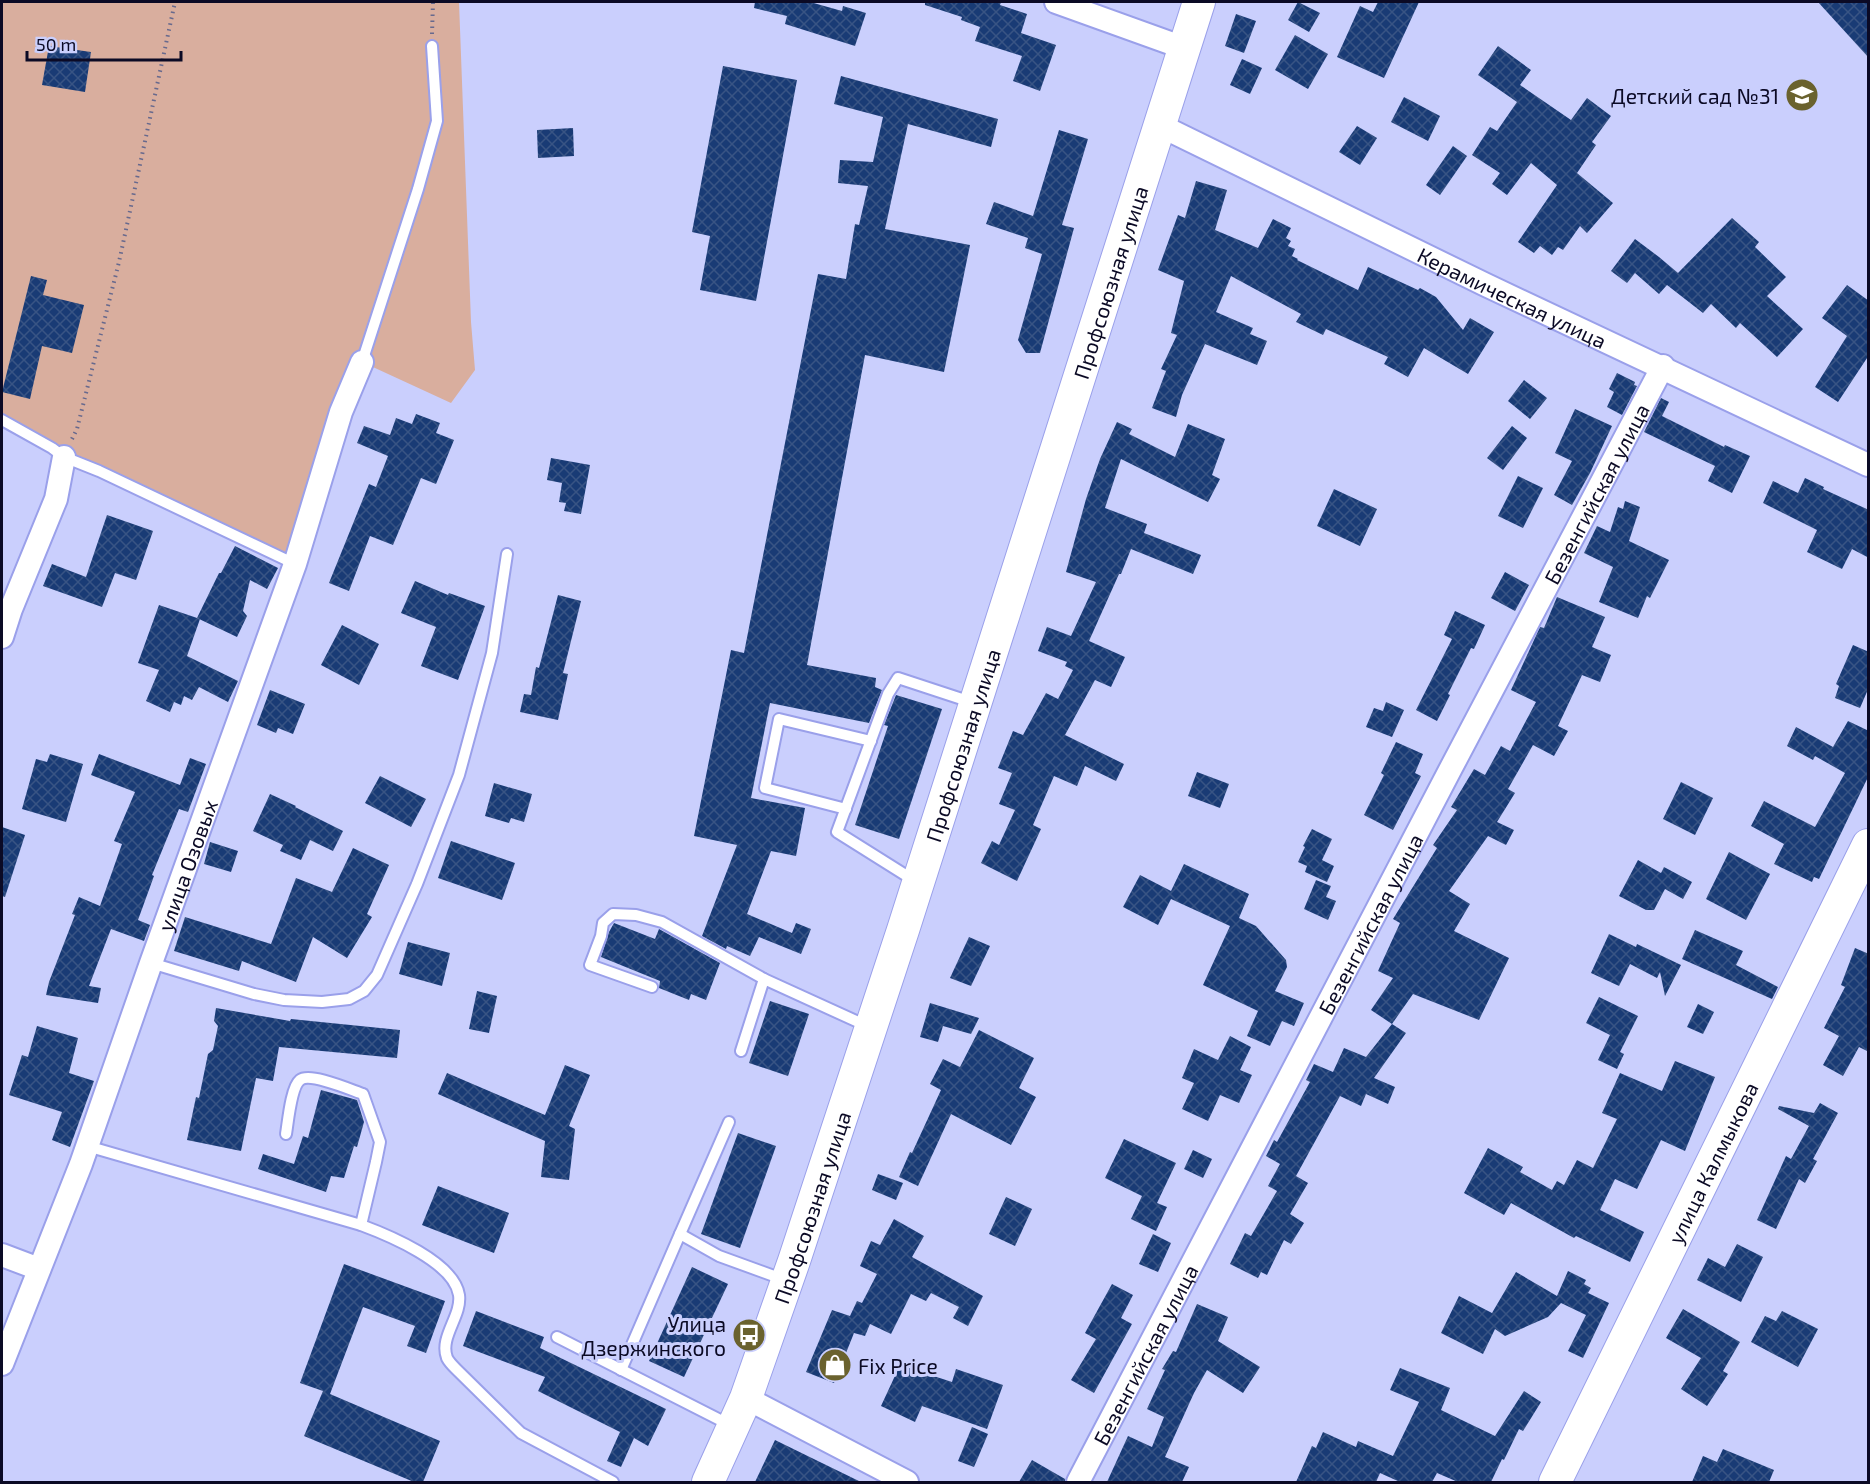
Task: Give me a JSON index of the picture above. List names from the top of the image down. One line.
{"streets":{"street":["Профсоюзная улица","Керамическая улица","Безенгийская улица","улица Озовых","улица Калмыкова"]},"crossings":[["Профсоюзная улица","Керамическая улица"],["Керамическая улица","Безенгийская улица"]],"places":{"school or university":["Детский сад №31"],"bus stop":["Улица Дзержинского"],"shop":["Fix Price"]},"scale_bar":"50 m"}
